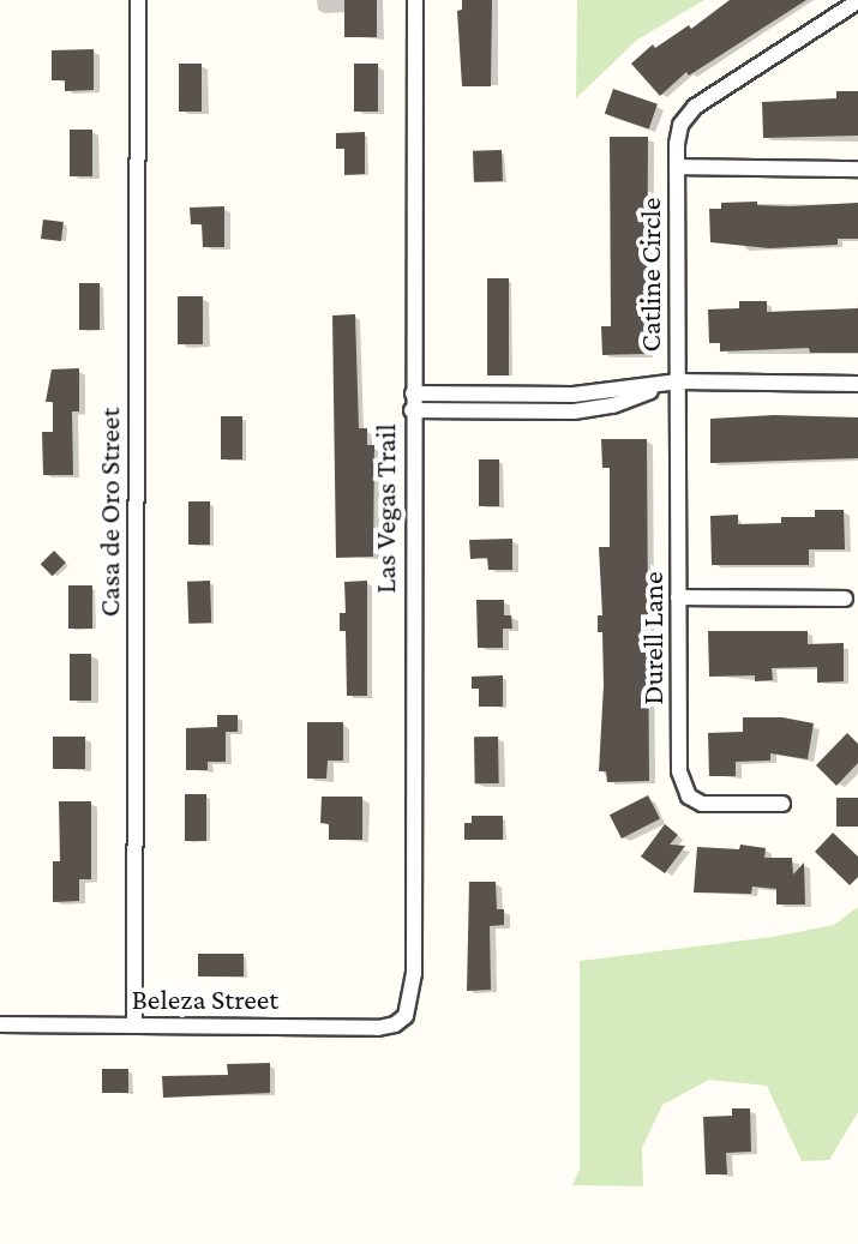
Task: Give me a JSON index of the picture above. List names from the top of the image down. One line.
{"streets":{"street":["Catline Circle","Las Vegas Trail","Casa de Oro Street","Durell Lane","Beleza Street"]},"crossings":[["Catline Circle","Durell Lane"],["Las Vegas Trail","Beleza Street"],["Casa de Oro Street","Beleza Street"]]}
